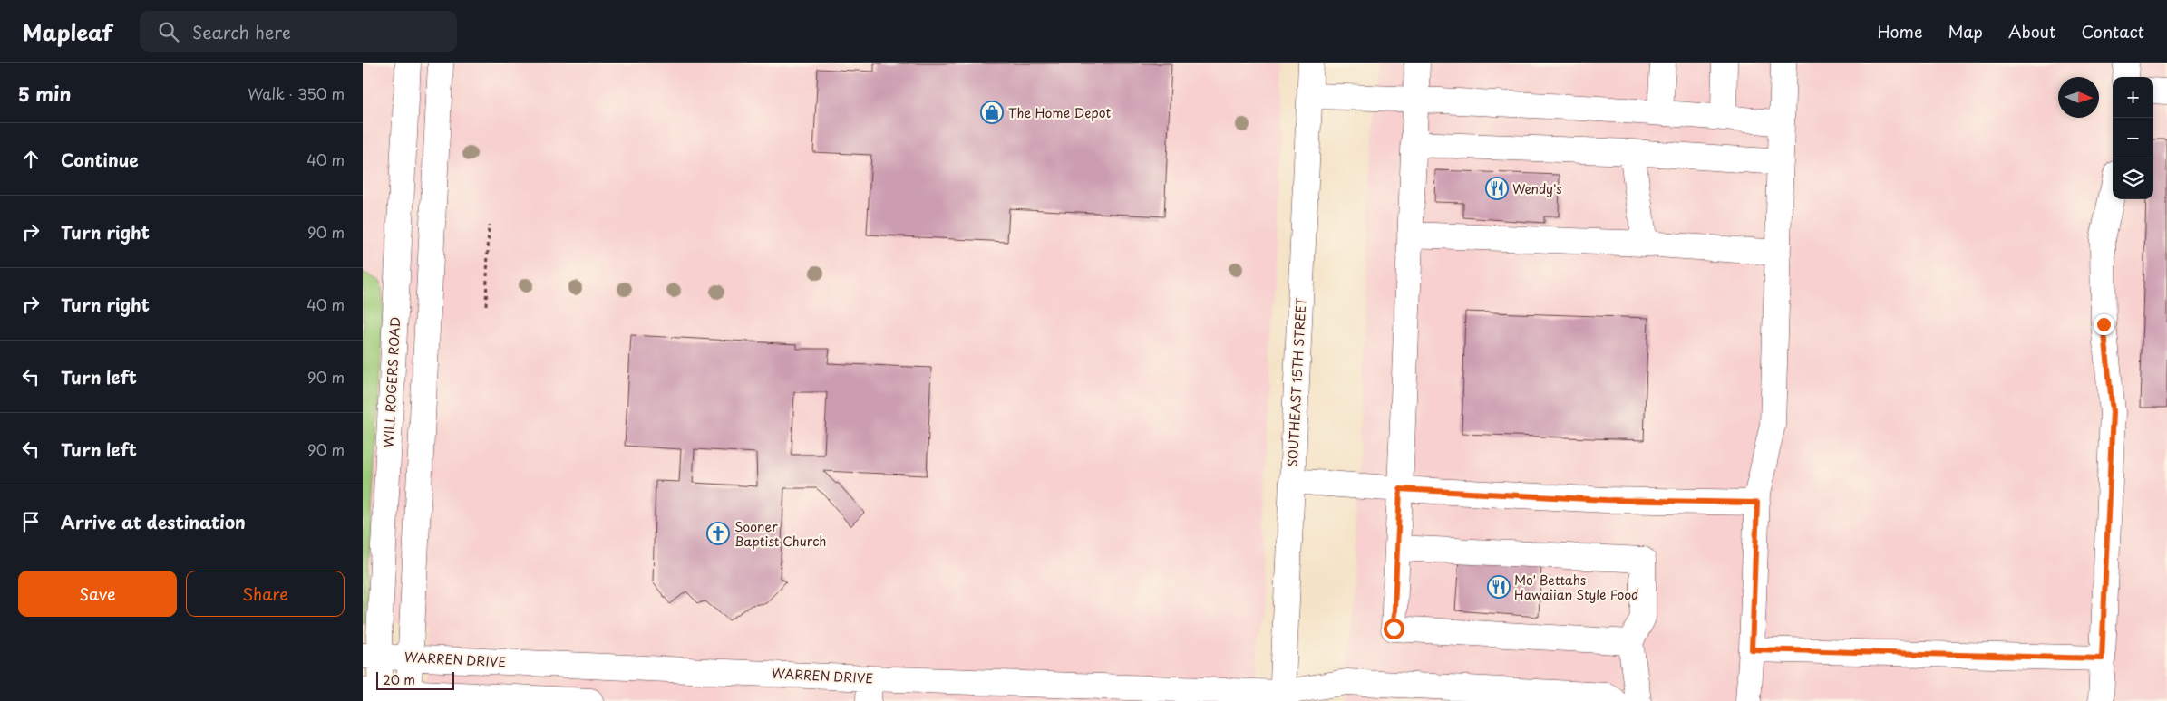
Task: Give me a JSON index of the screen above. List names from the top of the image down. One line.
{"streets":{"street":["WILL ROGERS ROAD","SOUTHEAST 15TH STREET","WARREN DRIVE"]},"crossings":[["WILL ROGERS ROAD","WARREN DRIVE"],["SOUTHEAST 15TH STREET","WARREN DRIVE"]],"places":{"shop":["The Home Depot"],"restaurant":["Wendy's","Mo' Bettahs Hawaiian Style Food"],"church":["Sooner Baptist Church"]},"scale_bar":"20 m","north":"right","page":{"header":"Mapleaf","search":"Search here","nav":["Home","Map","About","Contact"],"heading":["5 min","Walk · 350 m"],"map_buttons":["+","−"],"list":[["Continue","40 m"],["Turn right","90 m"],["Turn right","40 m"],["Turn left","90 m"],["Turn left","90 m"],"Arrive at destination"],"buttons":["Save","Share"],"scale":"20 m"}}
